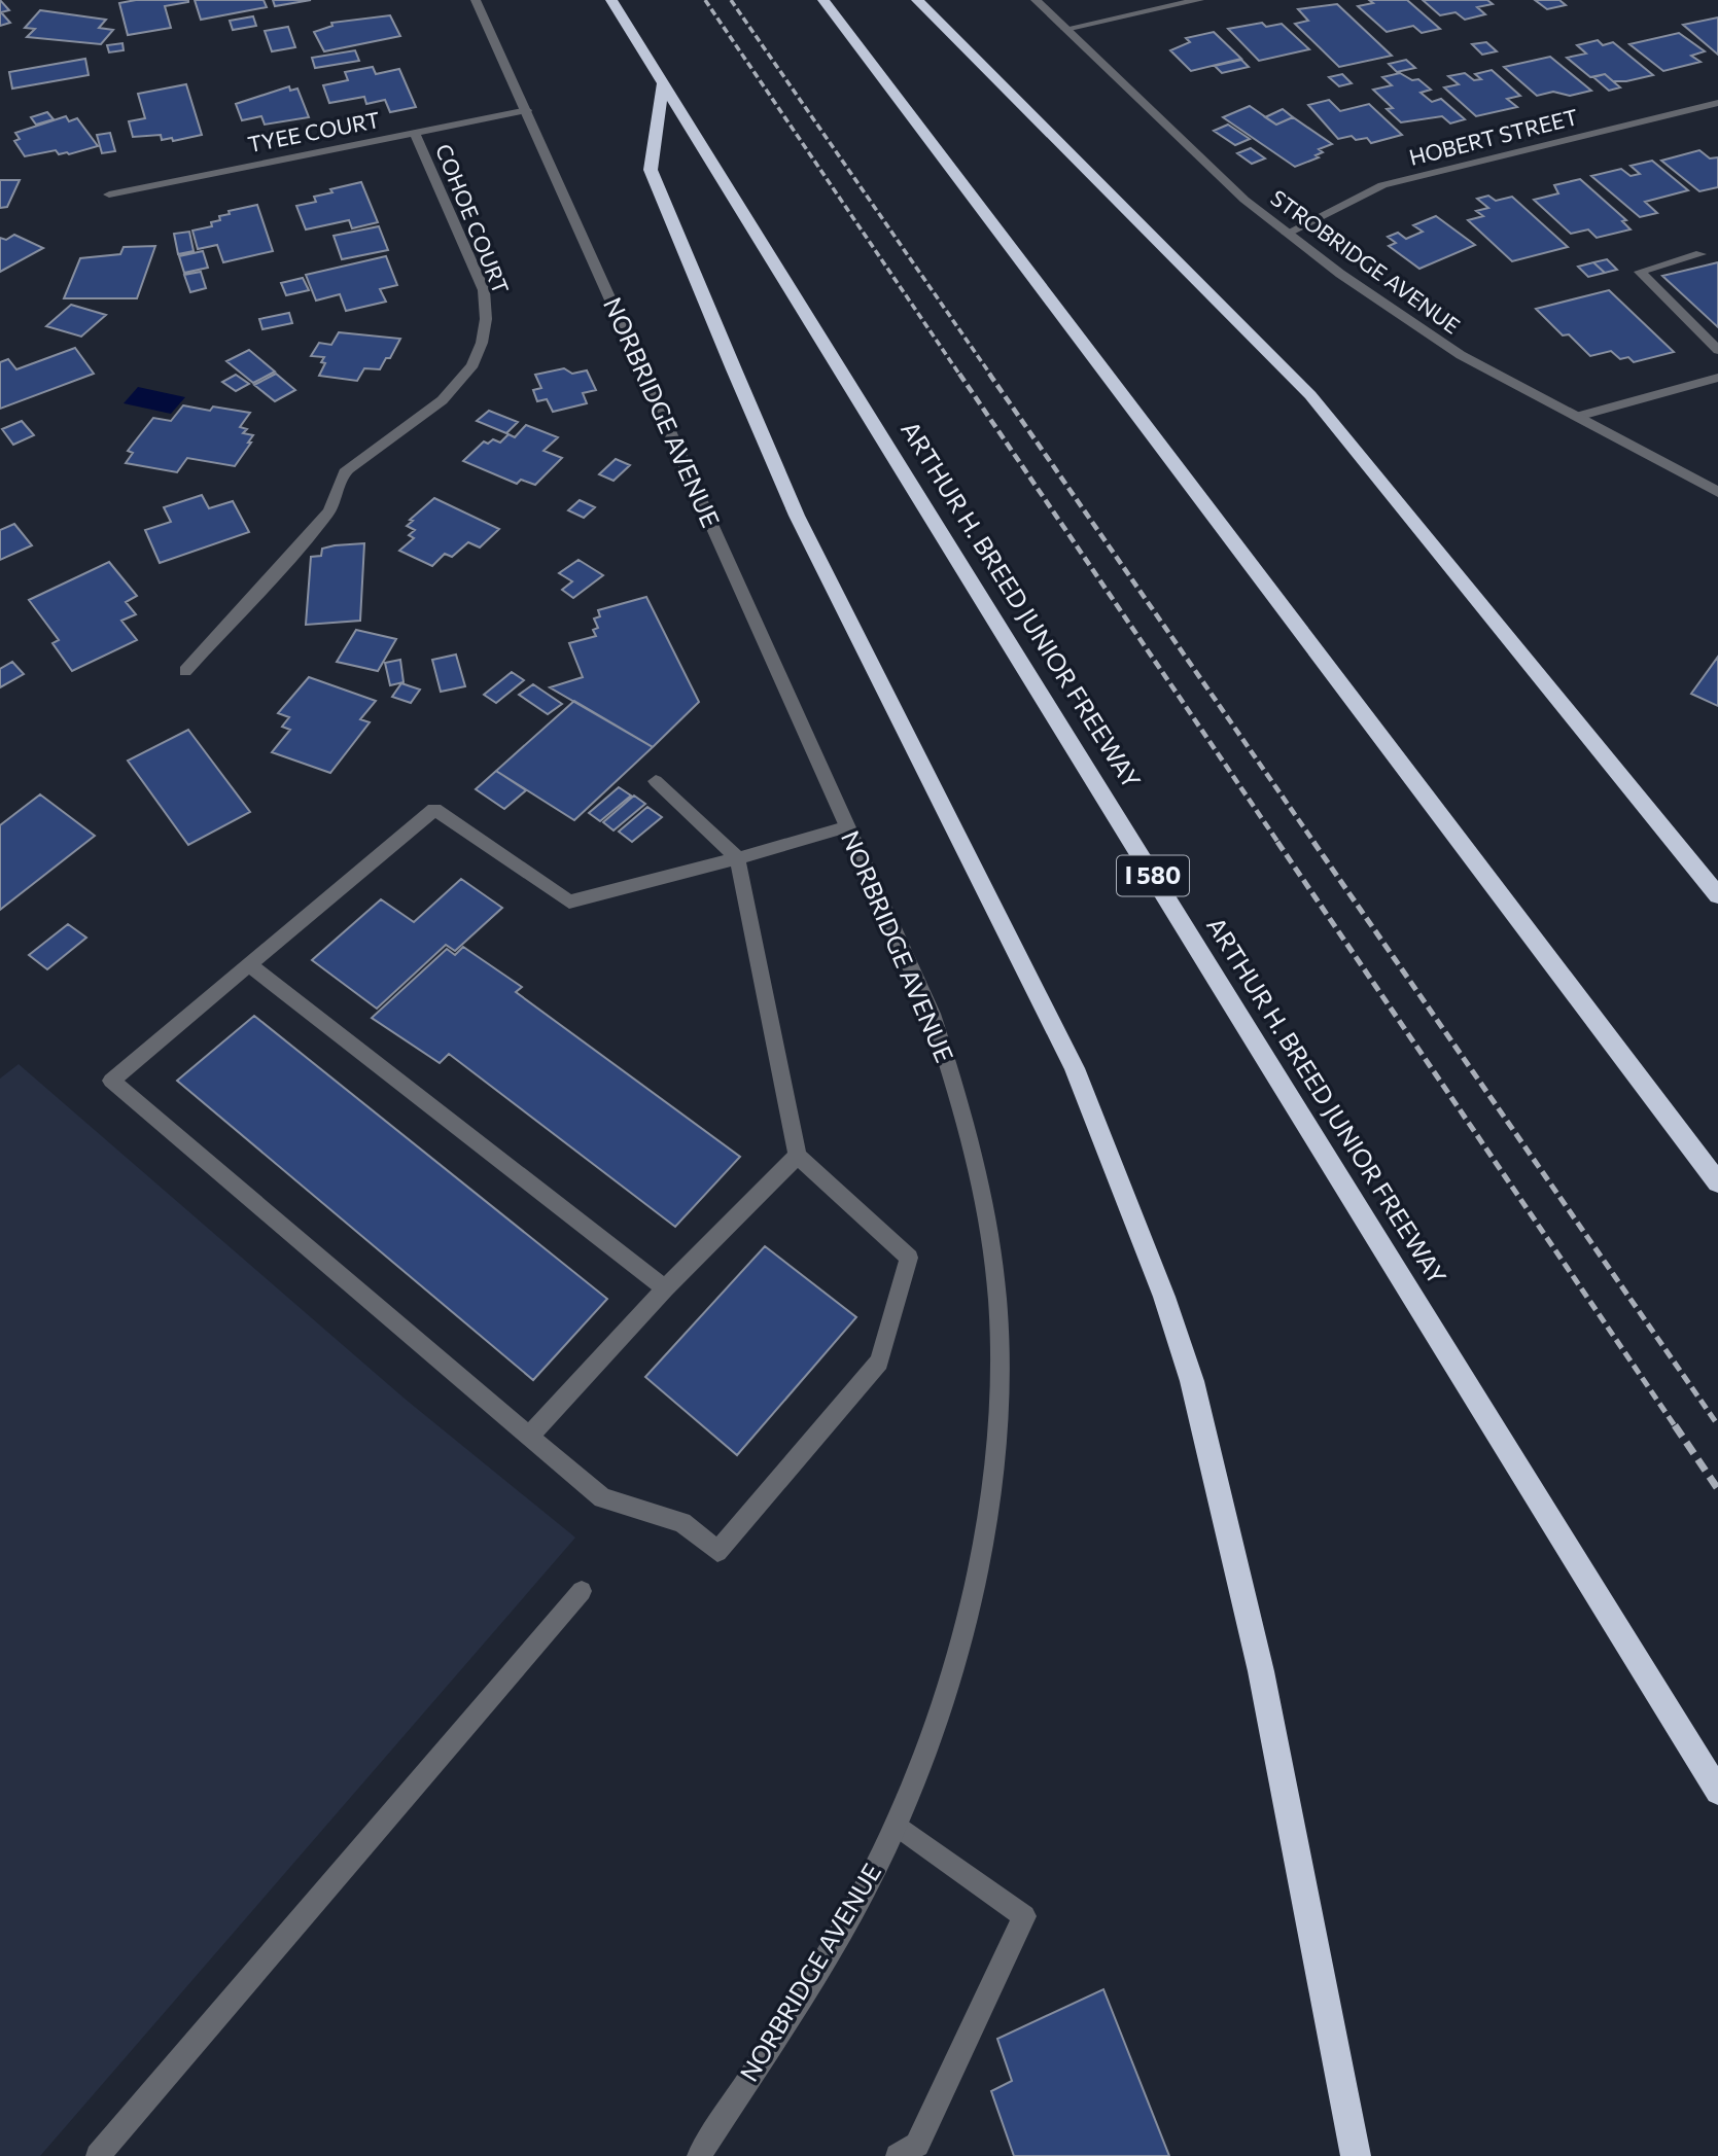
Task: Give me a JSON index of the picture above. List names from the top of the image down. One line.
{"streets":{"highway":["ARTHUR H. BREED JUNIOR FREEWAY","I 580"],"street":["TYEE COURT","HOBERT STREET","COHOE COURT","STROBRIDGE AVENUE","NORBRIDGE AVENUE"]},"crossings":[["TYEE COURT","COHOE COURT"],["TYEE COURT","NORBRIDGE AVENUE"],["HOBERT STREET","STROBRIDGE AVENUE"]]}
